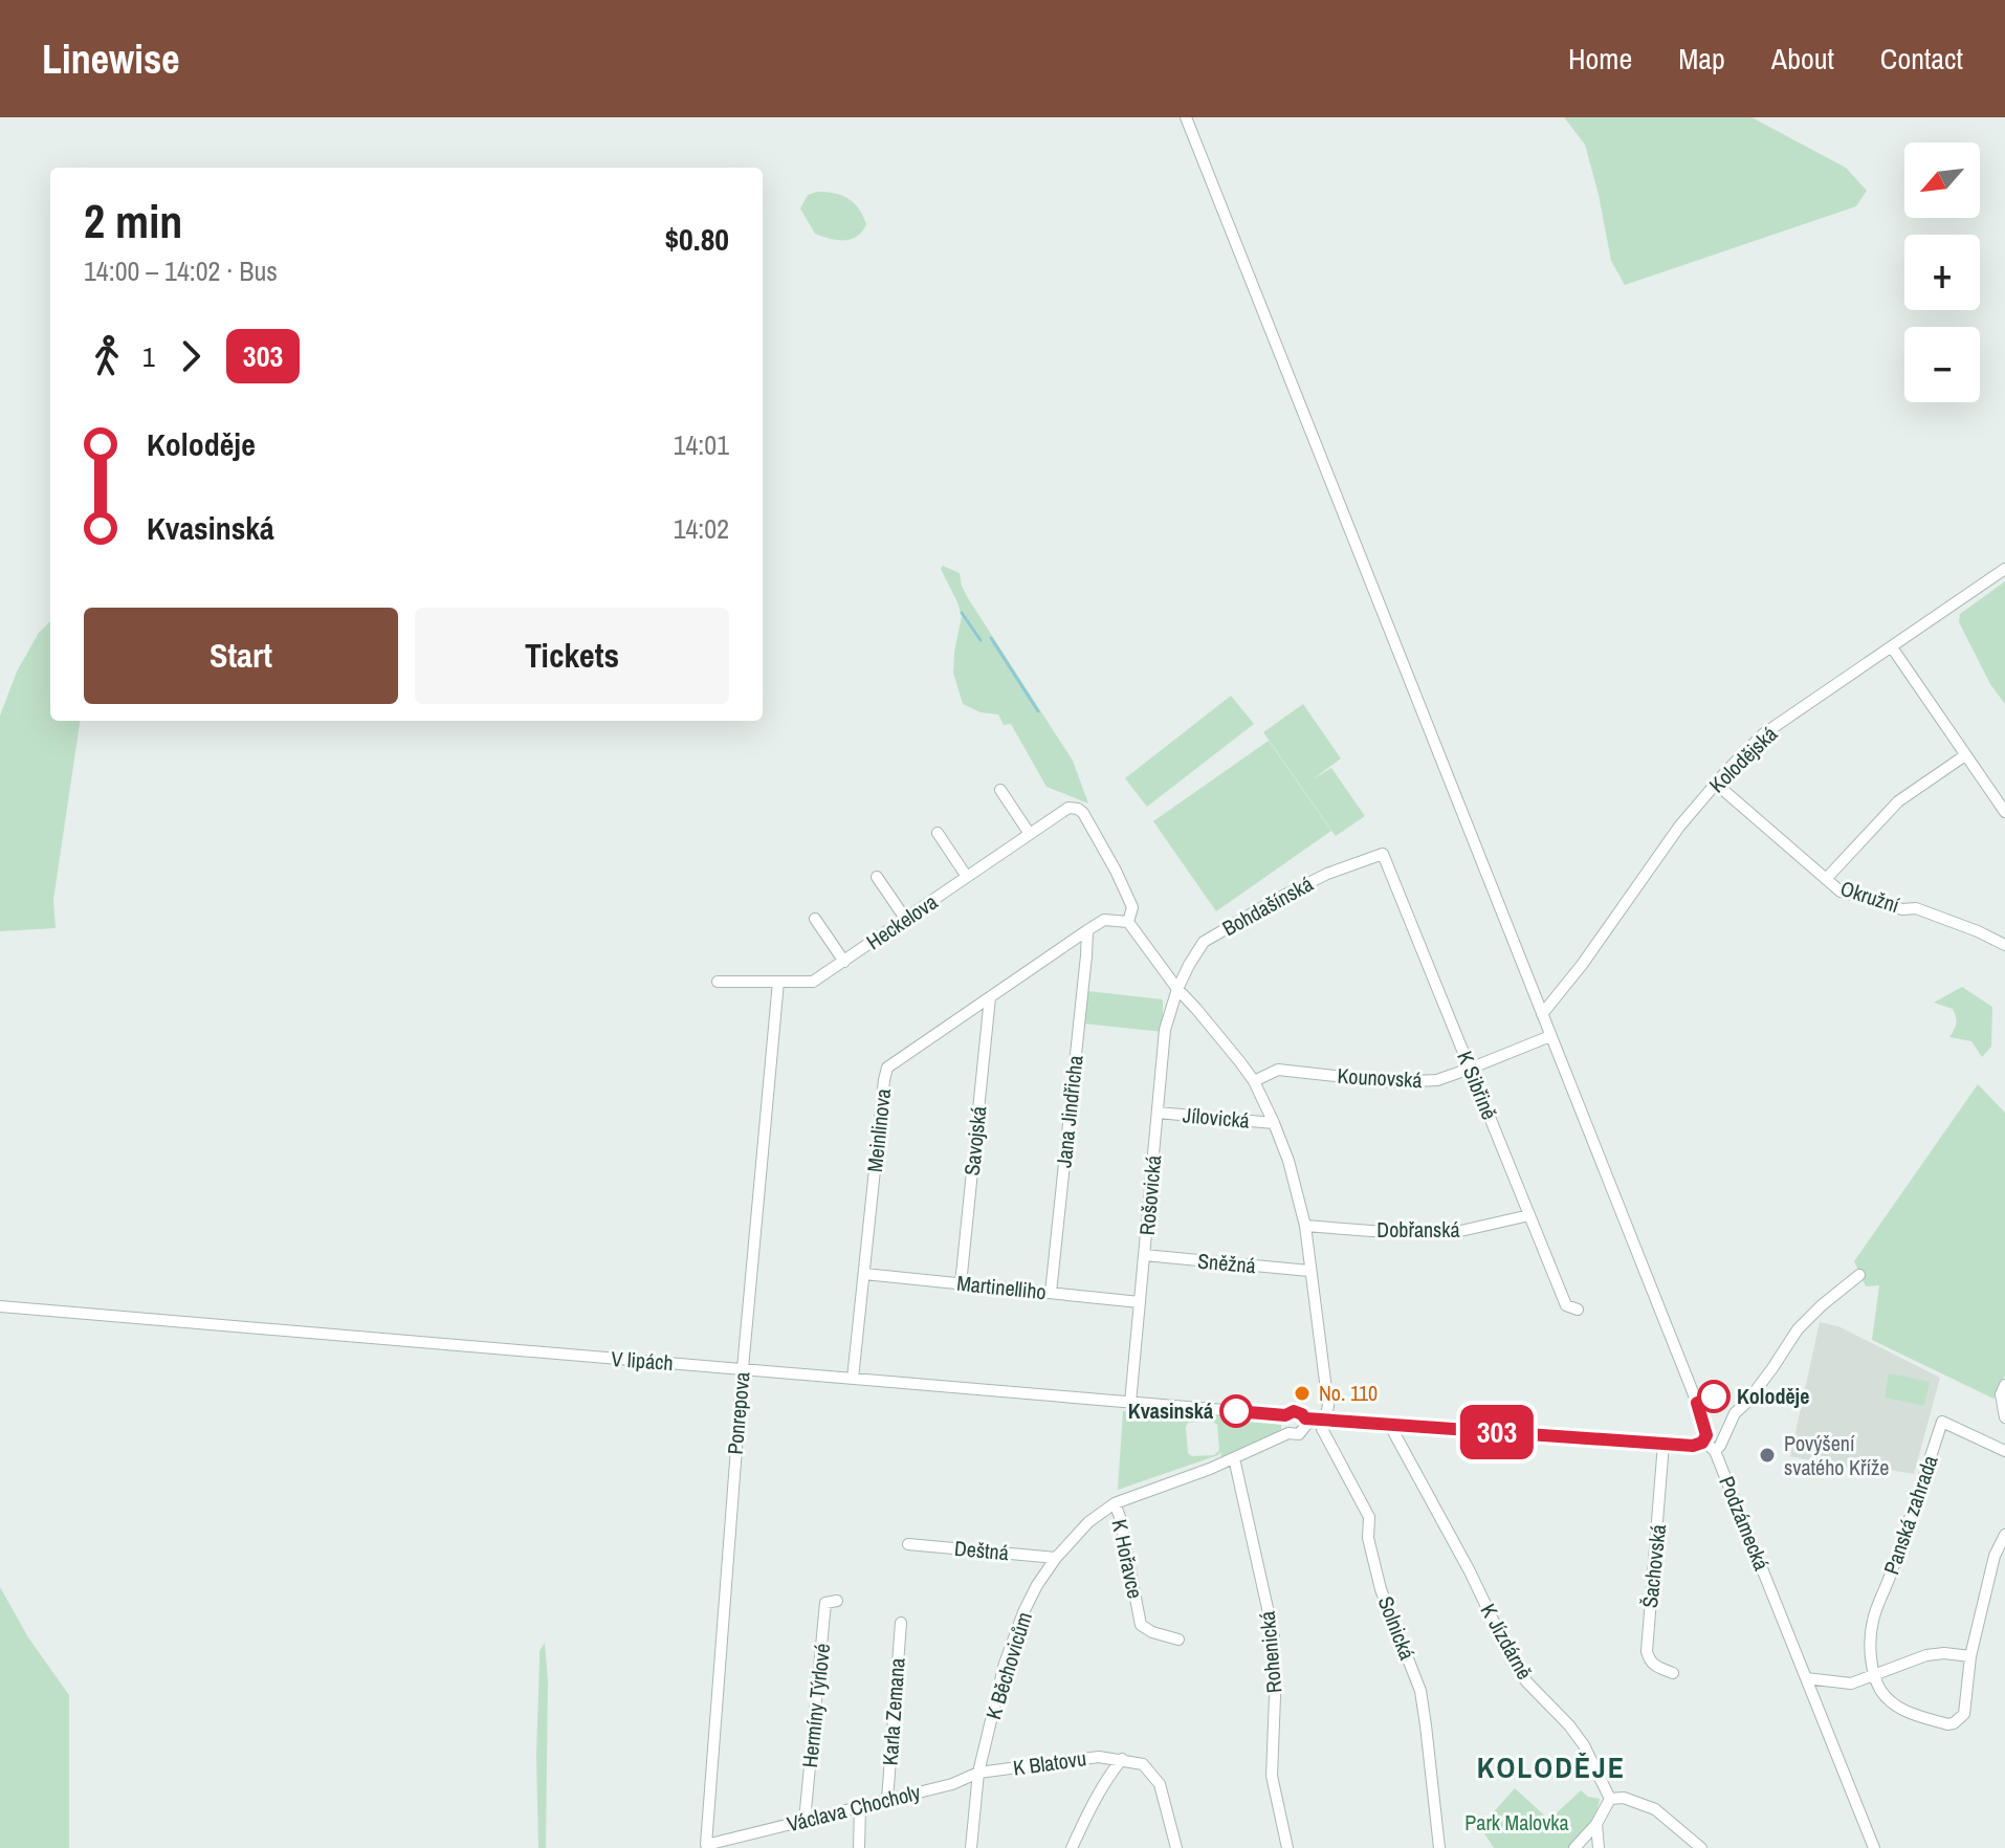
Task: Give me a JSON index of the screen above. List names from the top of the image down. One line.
{"streets":{"street":["Kolodějská","Okružní","Bohdašínská","Heckelova","Kounovská","K Sibřině","Jana Jindřicha","Jílovická","Meinlinova","Savojská","Rošovická","Dobřanská","Sněžná","Martinelliho","V lipách","Ponrepova","Panská zahrada","Podzámecká","Deštná","K Hořavce","Šachovská","Solnická","K Jízdárně","Rohenická","K Běchovicům","Hermíny Týrlové","Karla Zemana","K Blatovu","Václava Chocholy"]},"crossings":[["Kolodějská","Okružní"],["Bohdašínská","K Sibřině"],["Bohdašínská","Rošovická"],["Heckelova","Meinlinova"],["Heckelova","Ponrepova"],["Kounovská","K Sibřině"],["K Sibřině","Dobřanská"],["Jana Jindřicha","Meinlinova"],["Jana Jindřicha","Martinelliho"],["Jílovická","Rošovická"],["Meinlinova","Savojská"],["Meinlinova","Martinelliho"],["Meinlinova","V lipách"],["Savojská","Martinelliho"],["Rošovická","Sněžná"],["Rošovická","Martinelliho"],["Rošovická","V lipách"],["V lipách","Ponrepova"],["V lipách","K Běchovicům"],["Ponrepova","Václava Chocholy"],["Deštná","K Běchovicům"],["K Hořavce","K Běchovicům"],["Rohenická","K Běchovicům"],["K Běchovicům","K Blatovu"],["Hermíny Týrlové","Václava Chocholy"],["Karla Zemana","Václava Chocholy"],["K Blatovu","Václava Chocholy"]],"districts":["KOLODĚJE"],"parks":["Park Malovka"],"places":["No. 110","Koloděje","Kvasinská","Povýšení svatého Kříže"],"lines":["bus line 303"],"north":"bottom left","page":{"header":"Linewise","nav":["Home","Map","About","Contact"],"on_map":"303","map_buttons":["+","−"],"heading":["2 min","14:00 – 14:02 · Bus","$0.80"],"legs":["1","303"],"list":[{"name":"Koloděje","value":"14:01"},{"name":"Kvasinská","value":"14:02"}],"buttons":["Start","Tickets"]}}
